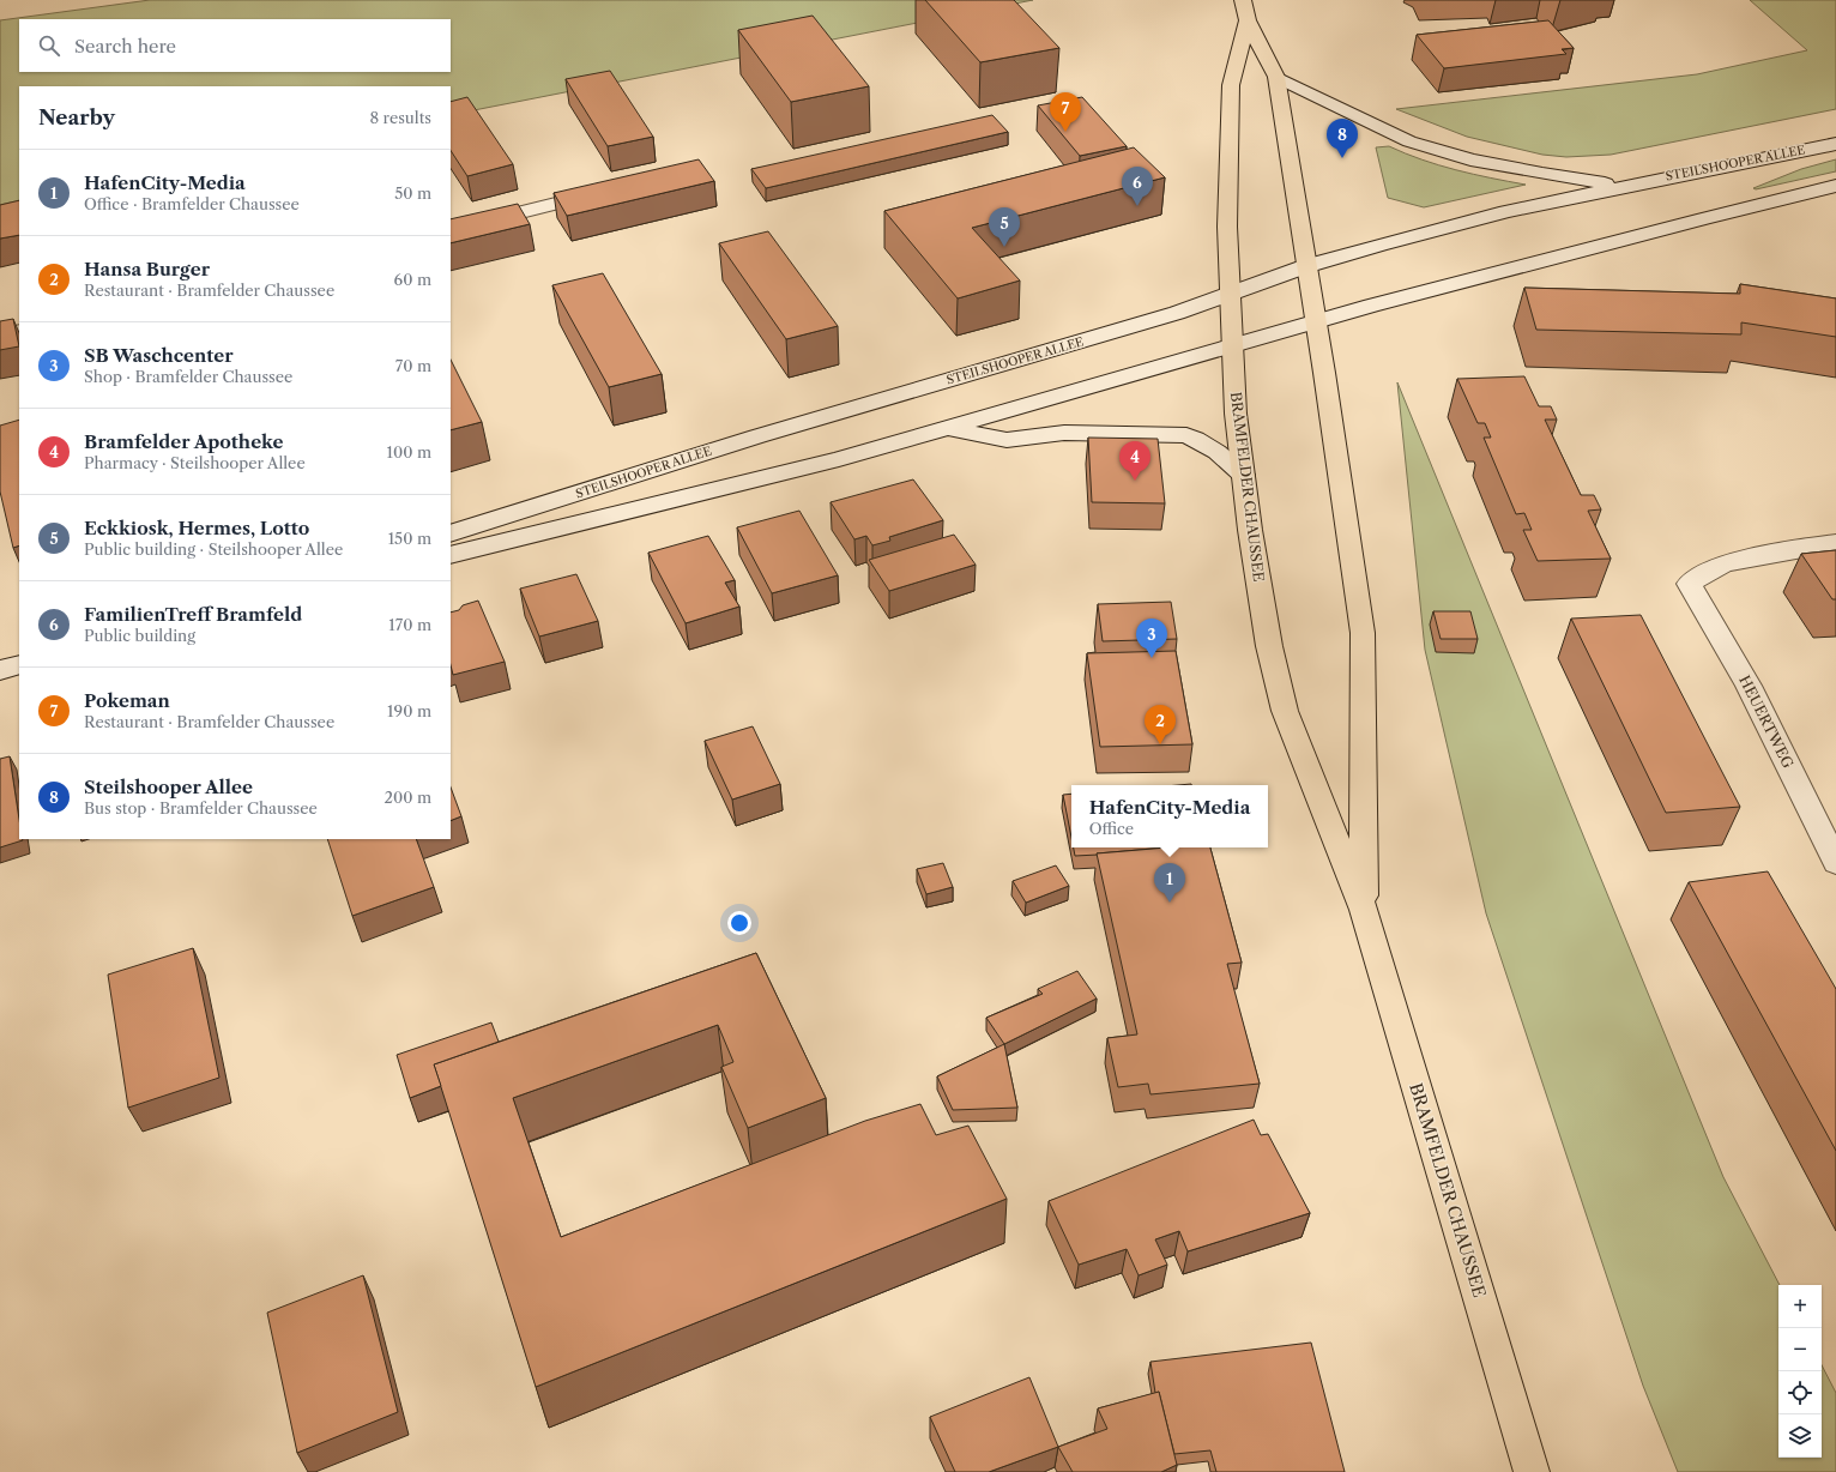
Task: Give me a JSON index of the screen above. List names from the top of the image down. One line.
{"streets":{"main road":["STEILSHOOPER ALLEE","BRAMFELDER CHAUSSEE","HEUERTWEG"]},"crossings":[["STEILSHOOPER ALLEE","BRAMFELDER CHAUSSEE"]],"page":{"search":"Search here","heading":["Nearby","8 results"],"pins":["7","8","6","5","4","3","2","1"],"list":[{"mark":"1","name":"HafenCity-Media","note":"Office · Bramfelder Chaussee","value":"50 m"},{"mark":"2","name":"Hansa Burger","note":"Restaurant · Bramfelder Chaussee","value":"60 m"},{"mark":"3","name":"SB Waschcenter","note":"Shop · Bramfelder Chaussee","value":"70 m"},{"mark":"4","name":"Bramfelder Apotheke","note":"Pharmacy · Steilshooper Allee","value":"100 m"},{"mark":"5","name":"Eckkiosk, Hermes, Lotto","note":"Public building · Steilshooper Allee","value":"150 m"},{"mark":"6","name":"FamilienTreff Bramfeld","note":"Public building","value":"170 m"},{"mark":"7","name":"Pokeman","note":"Restaurant · Bramfelder Chaussee","value":"190 m"},{"mark":"8","name":"Steilshooper Allee","note":"Bus stop · Bramfelder Chaussee","value":"200 m"}],"popup":["HafenCity-Media","Office"],"map_buttons":["+","−"]}}
